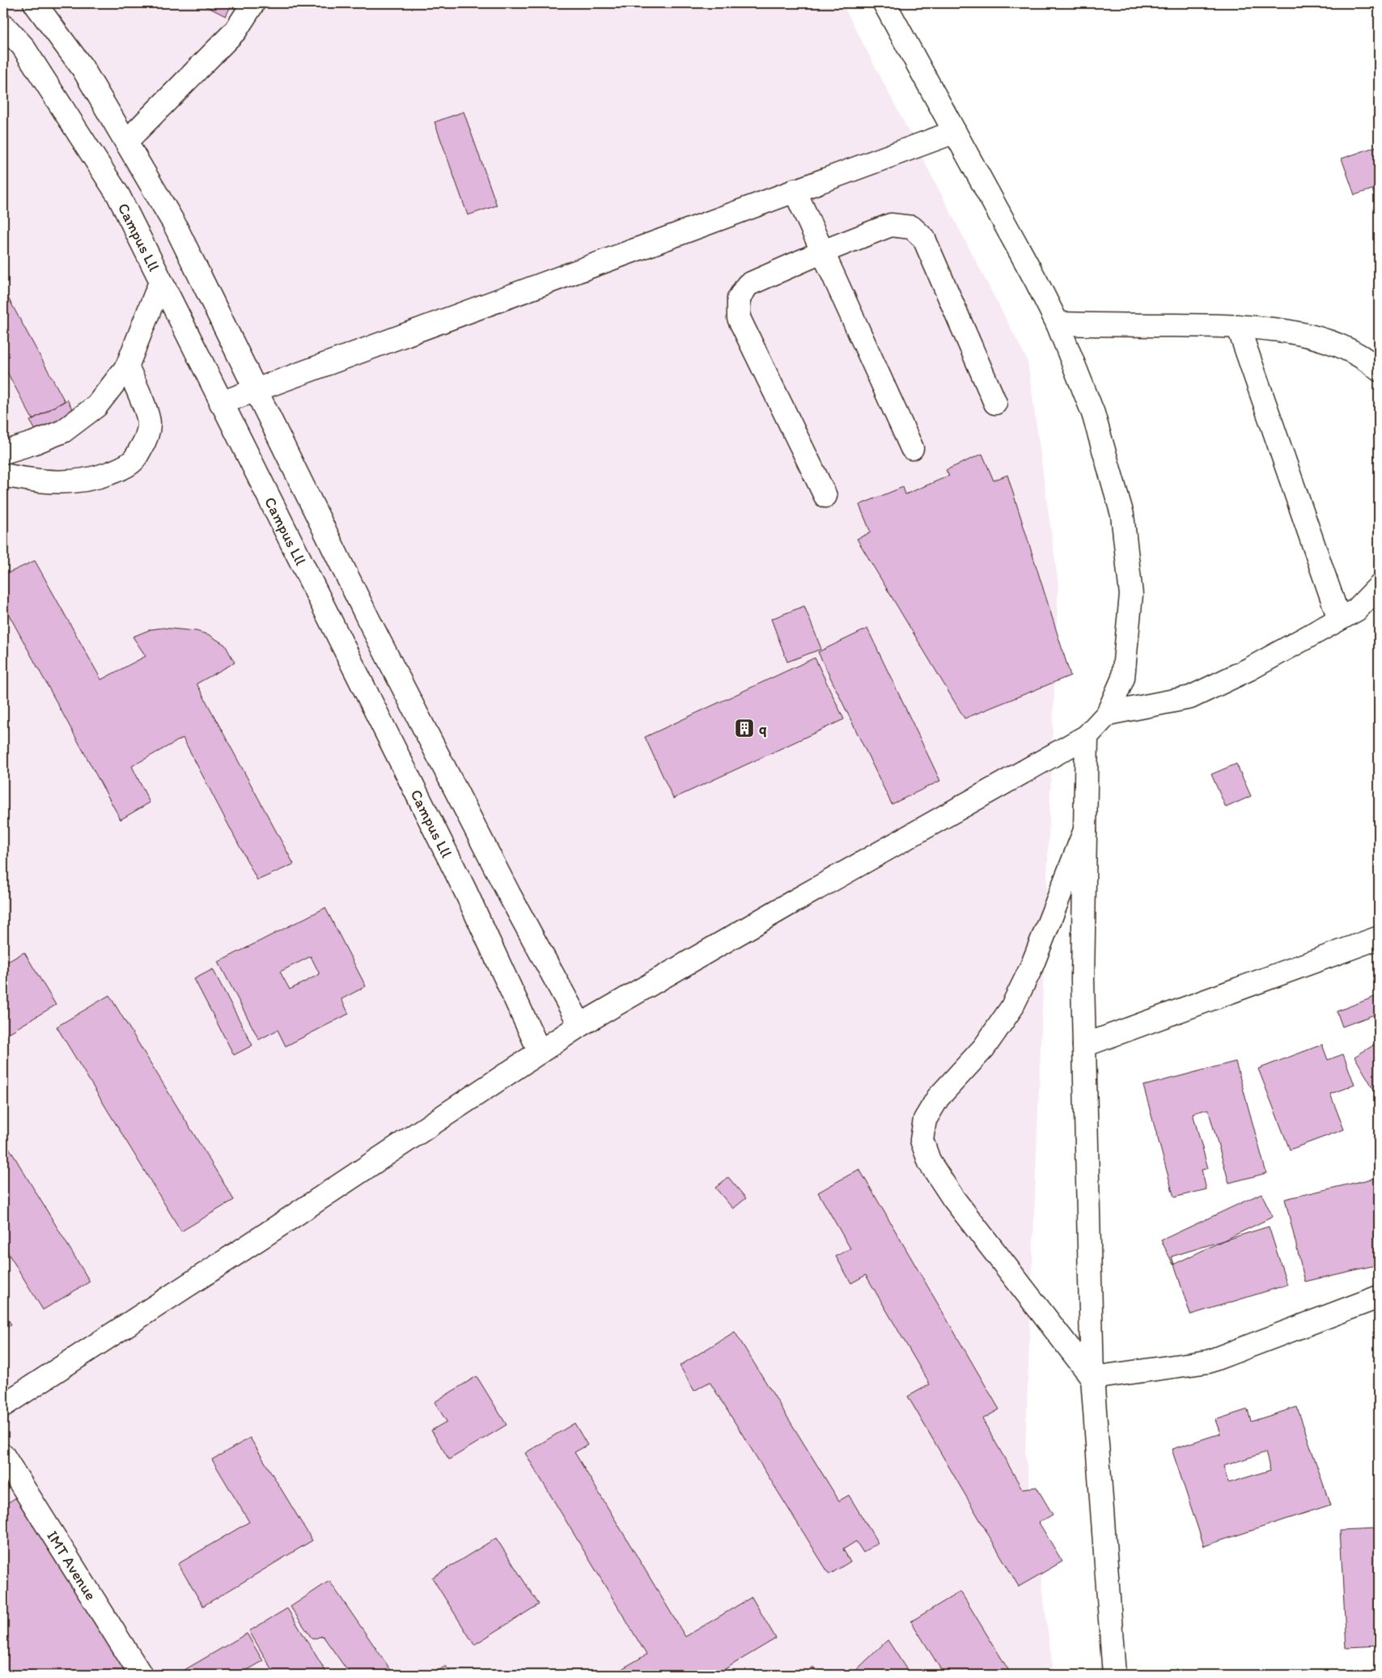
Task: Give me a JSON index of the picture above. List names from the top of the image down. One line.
{"streets":{"street":["Campus Lll","IMT Avenue"]},"places":{"building":["q"]}}
